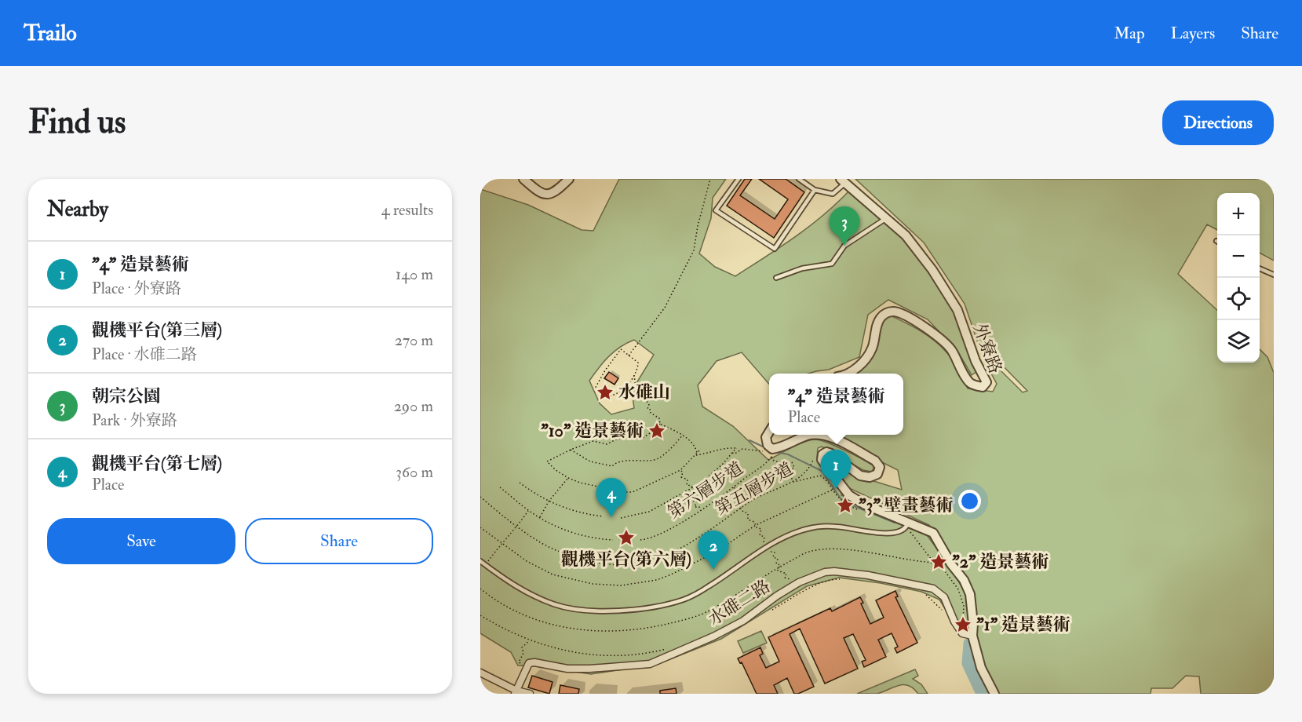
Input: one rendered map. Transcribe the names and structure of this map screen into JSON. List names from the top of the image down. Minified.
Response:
{"streets":{"street":["外寮路","水碓二路"],"path":["第五層步道","第六層步道"]},"places":{"place":["水碓山","\"10\" 造景藝術","\"3\" 壁畫藝術","觀機平台(第六層)","\"2\" 造景藝術","\"1\" 造景藝術"]},"page":{"header":"Trailo","nav":["Map","Layers","Share"],"buttons":["Directions",["Save","Share"]],"title":"Find us","heading":["Nearby","4 results"],"map_buttons":["+","−"],"pins":["3","1","4","2"],"list":[{"mark":"1","name":"\"4\" 造景藝術","note":"Place · 外寮路","value":"140 m"},{"mark":"2","name":"觀機平台(第三層)","note":"Place · 水碓二路","value":"270 m"},{"mark":"3","name":"朝宗公園","note":"Park · 外寮路","value":"290 m"},{"mark":"4","name":"觀機平台(第七層)","note":"Place","value":"360 m"}],"popup":["\"4\" 造景藝術","Place"]}}
